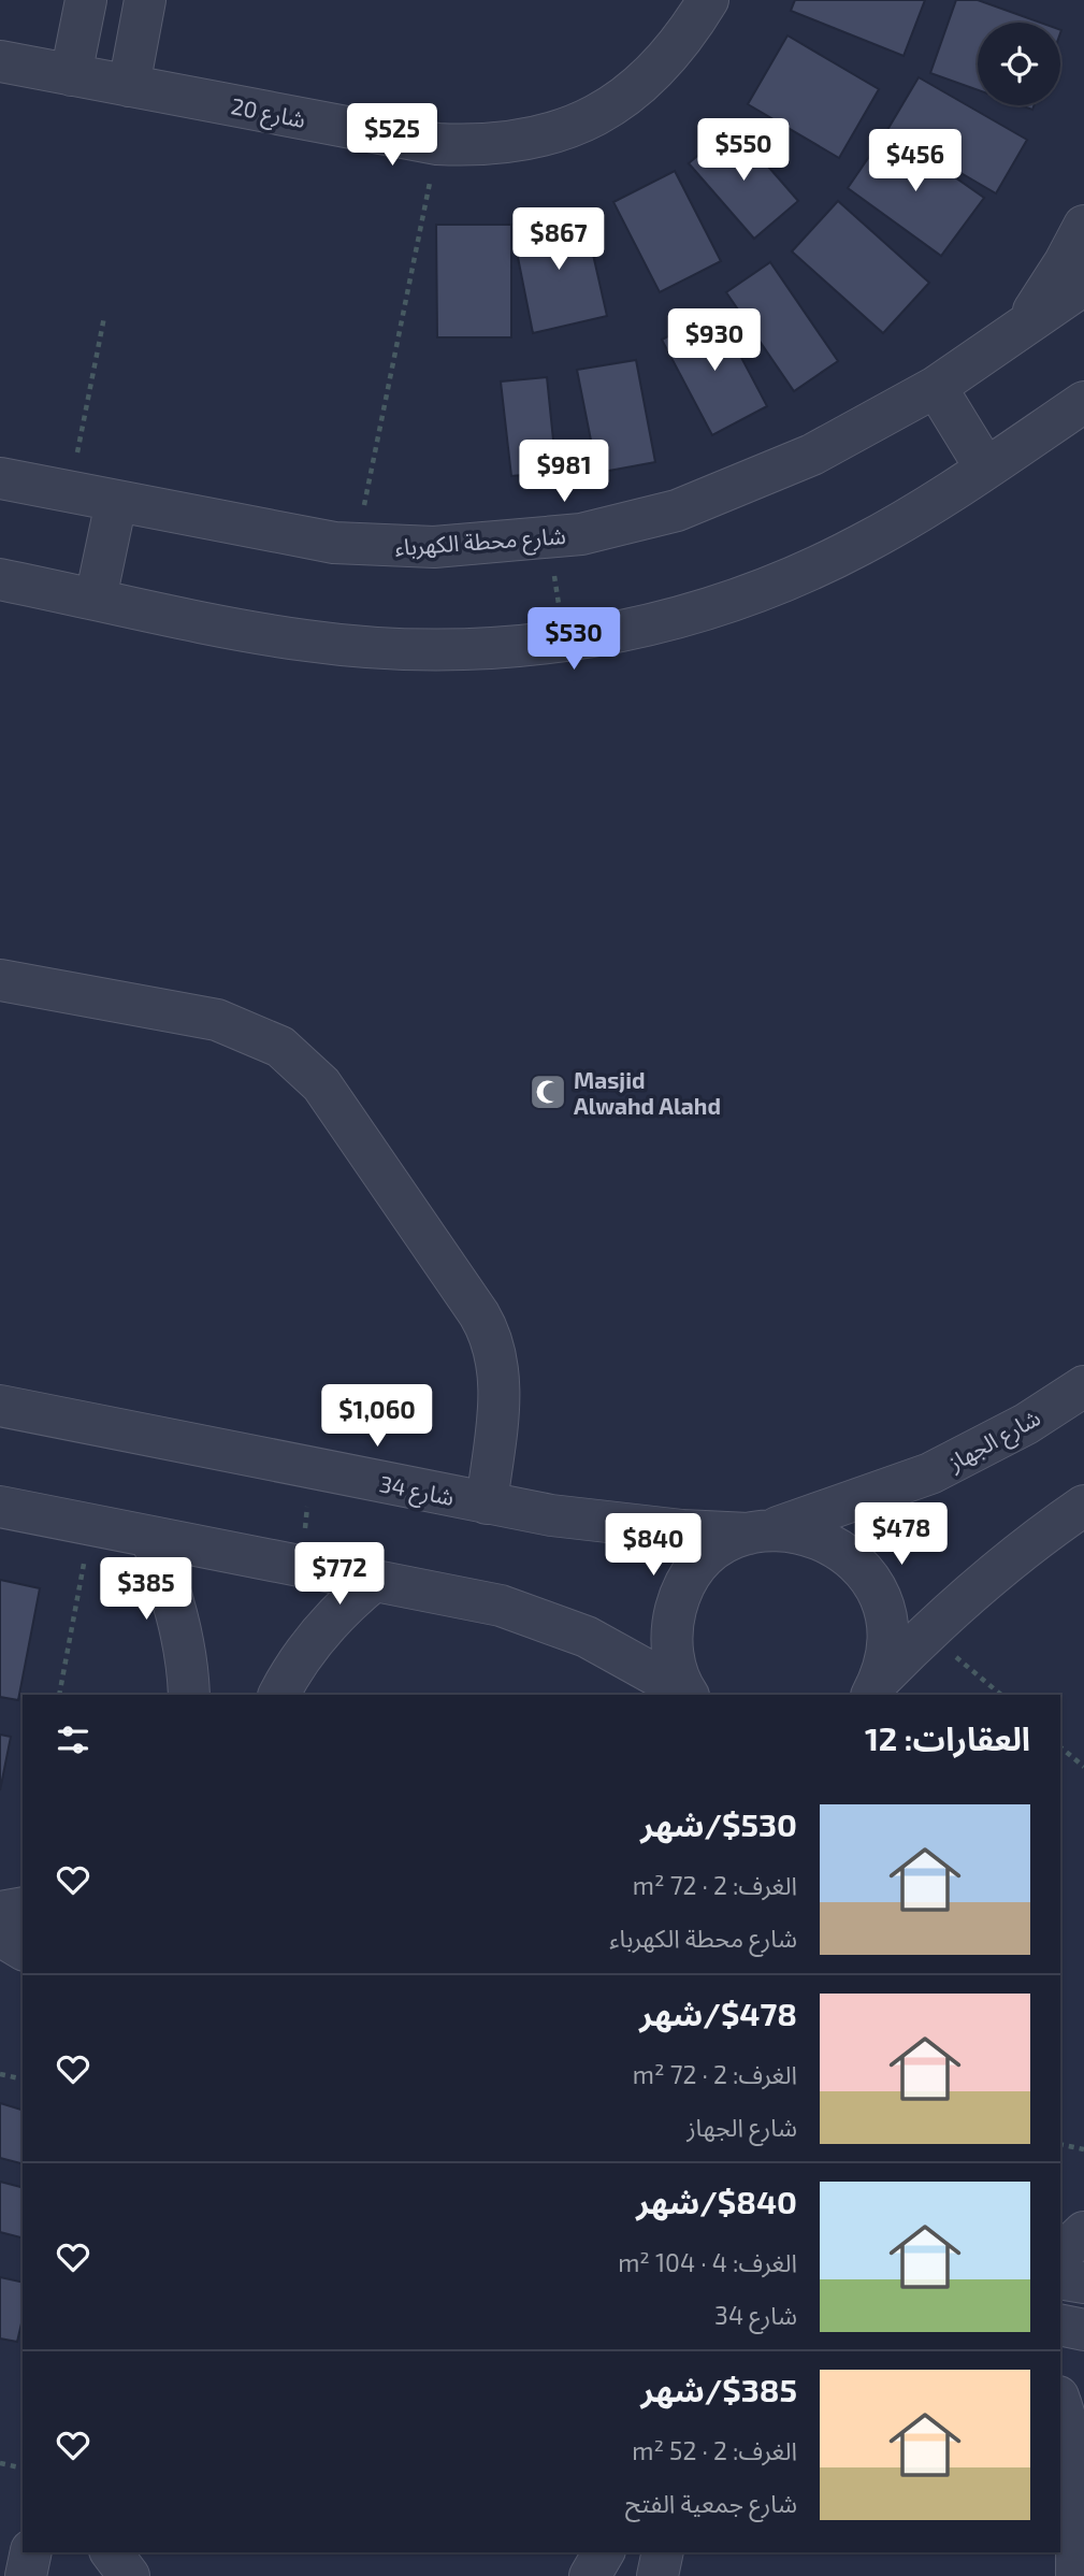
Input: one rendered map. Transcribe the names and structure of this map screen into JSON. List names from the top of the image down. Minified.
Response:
{"streets":{"street":["شارع 20","شارع محطة الكهرباء","شارع الجهاز","شارع 34"]},"crossings":[["شارع الجهاز","شارع 34"]],"places":{"mosque":["Masjid Alwahd Alahd"]},"page":{"price":["$525","$550","$456","$867","$930","$981","$530","$1,060","$478","$840","$772","$385"],"heading":"العقارات: 12","list":[{"name":"$530/شهر","note":"الغرف: 2 · 72 m² · شارع محطة الكهرباء"},{"name":"$478/شهر","note":"الغرف: 2 · 72 m² · شارع الجهاز"},{"name":"$840/شهر","note":"الغرف: 4 · 104 m² · شارع 34"},{"name":"$385/شهر","note":"الغرف: 2 · 52 m² · شارع جمعية الفتح"}]}}
